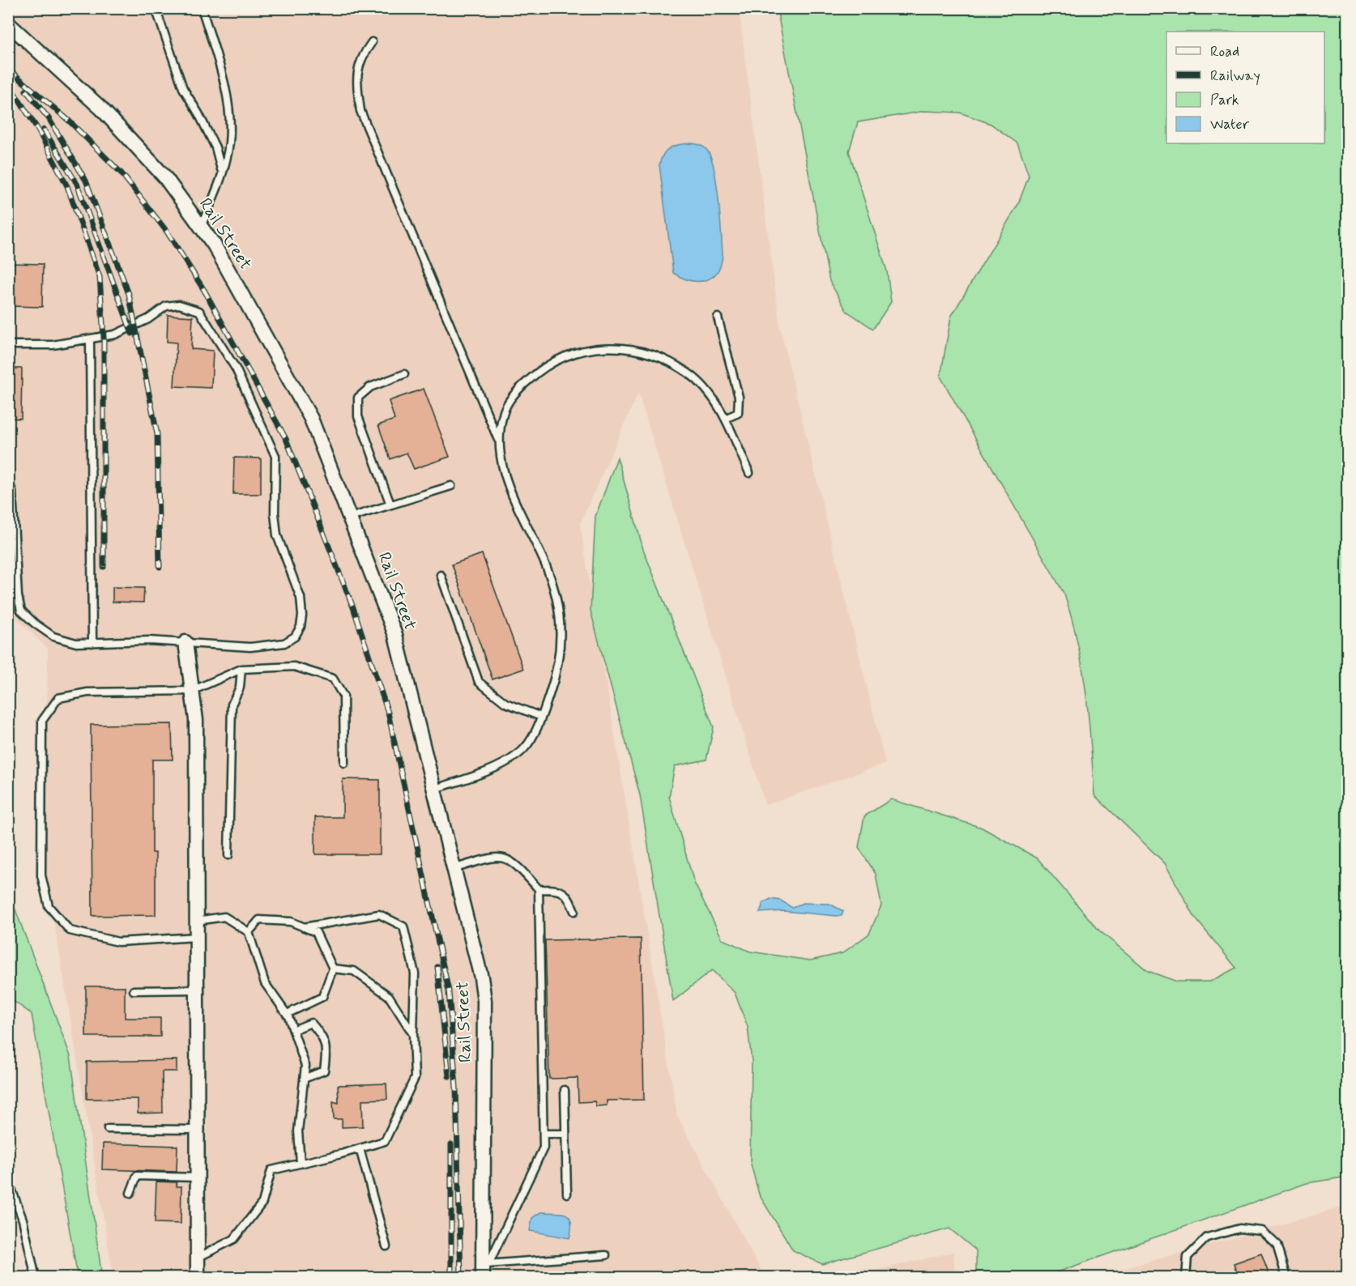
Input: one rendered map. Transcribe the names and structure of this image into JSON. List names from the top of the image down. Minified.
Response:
{"streets":{"street":["Rail Street"]},"legend":["Road","Railway","Park","Water"]}
